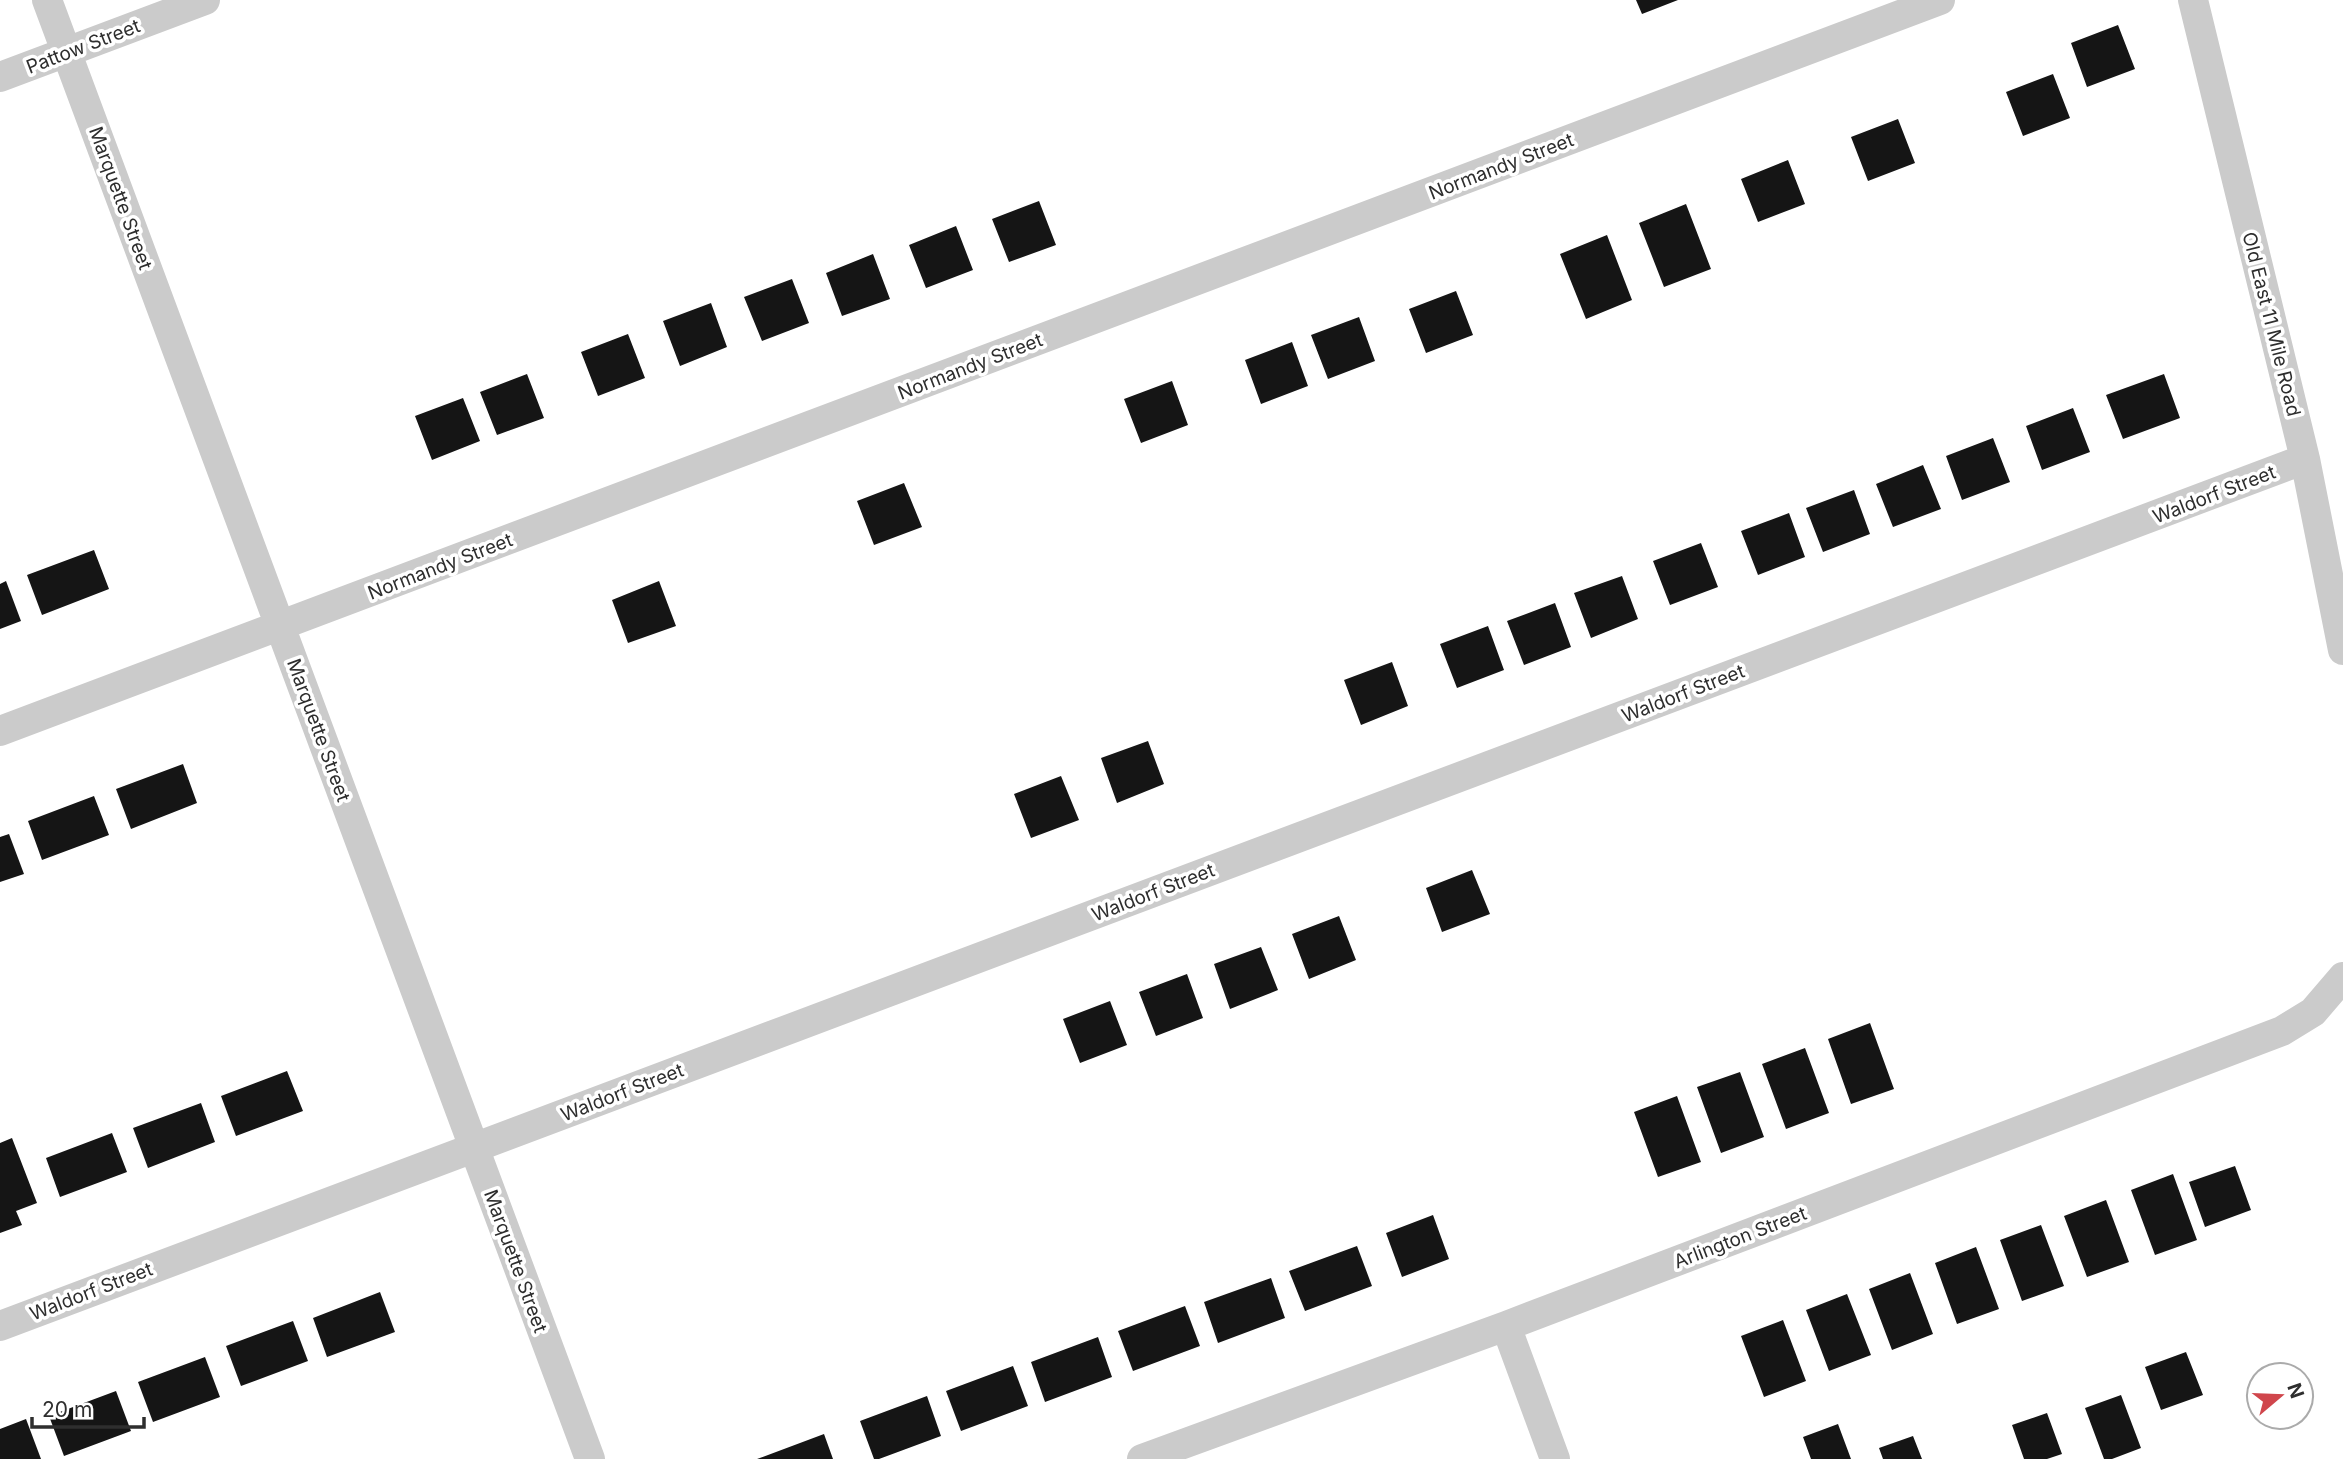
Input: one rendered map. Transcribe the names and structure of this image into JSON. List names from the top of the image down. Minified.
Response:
{"streets":{"street":["Pattow Street","Normandy Street","Marquette Street","Old East 11 Mile Road","Waldorf Street","Arlington Street"]},"crossings":[["Pattow Street","Marquette Street"],["Normandy Street","Marquette Street"],["Marquette Street","Waldorf Street"],["Old East 11 Mile Road","Waldorf Street"]],"scale_bar":"20 m","north":"right"}
